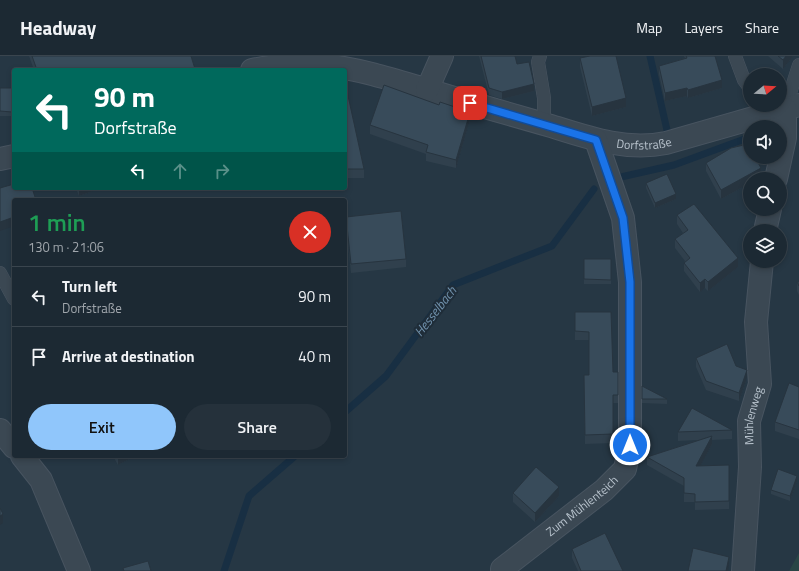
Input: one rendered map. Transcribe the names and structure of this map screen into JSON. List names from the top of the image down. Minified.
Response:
{"streets":{"street":["Dorfstraße","Mühlenweg","Zum Mühlenteich"]},"crossings":[["Dorfstraße","Zum Mühlenteich"]],"water":["Hesselbach"],"north":"right","page":{"header":"Headway","nav":["Map","Layers","Share"],"turn":["90 m","Dorfstraße"],"heading":["1 min","130 m · 21:06"],"list":[{"name":"Turn left","note":"Dorfstraße","value":"90 m"},{"name":"Arrive at destination","value":"40 m"}],"buttons":["Exit","Share"]}}
